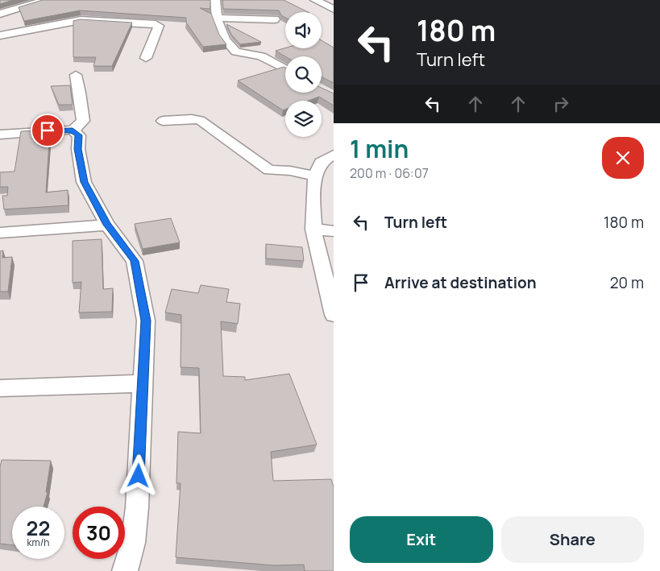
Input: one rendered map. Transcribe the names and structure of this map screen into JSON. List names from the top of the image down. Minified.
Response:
{"page":{"turn":["180 m","Turn left"],"heading":["1 min","200 m · 06:07"],"list":[{"name":"Turn left","value":"180 m"},{"name":"Arrive at destination","value":"20 m"}],"speed":"22 km/h","limit":"30","buttons":["Exit","Share"]}}
